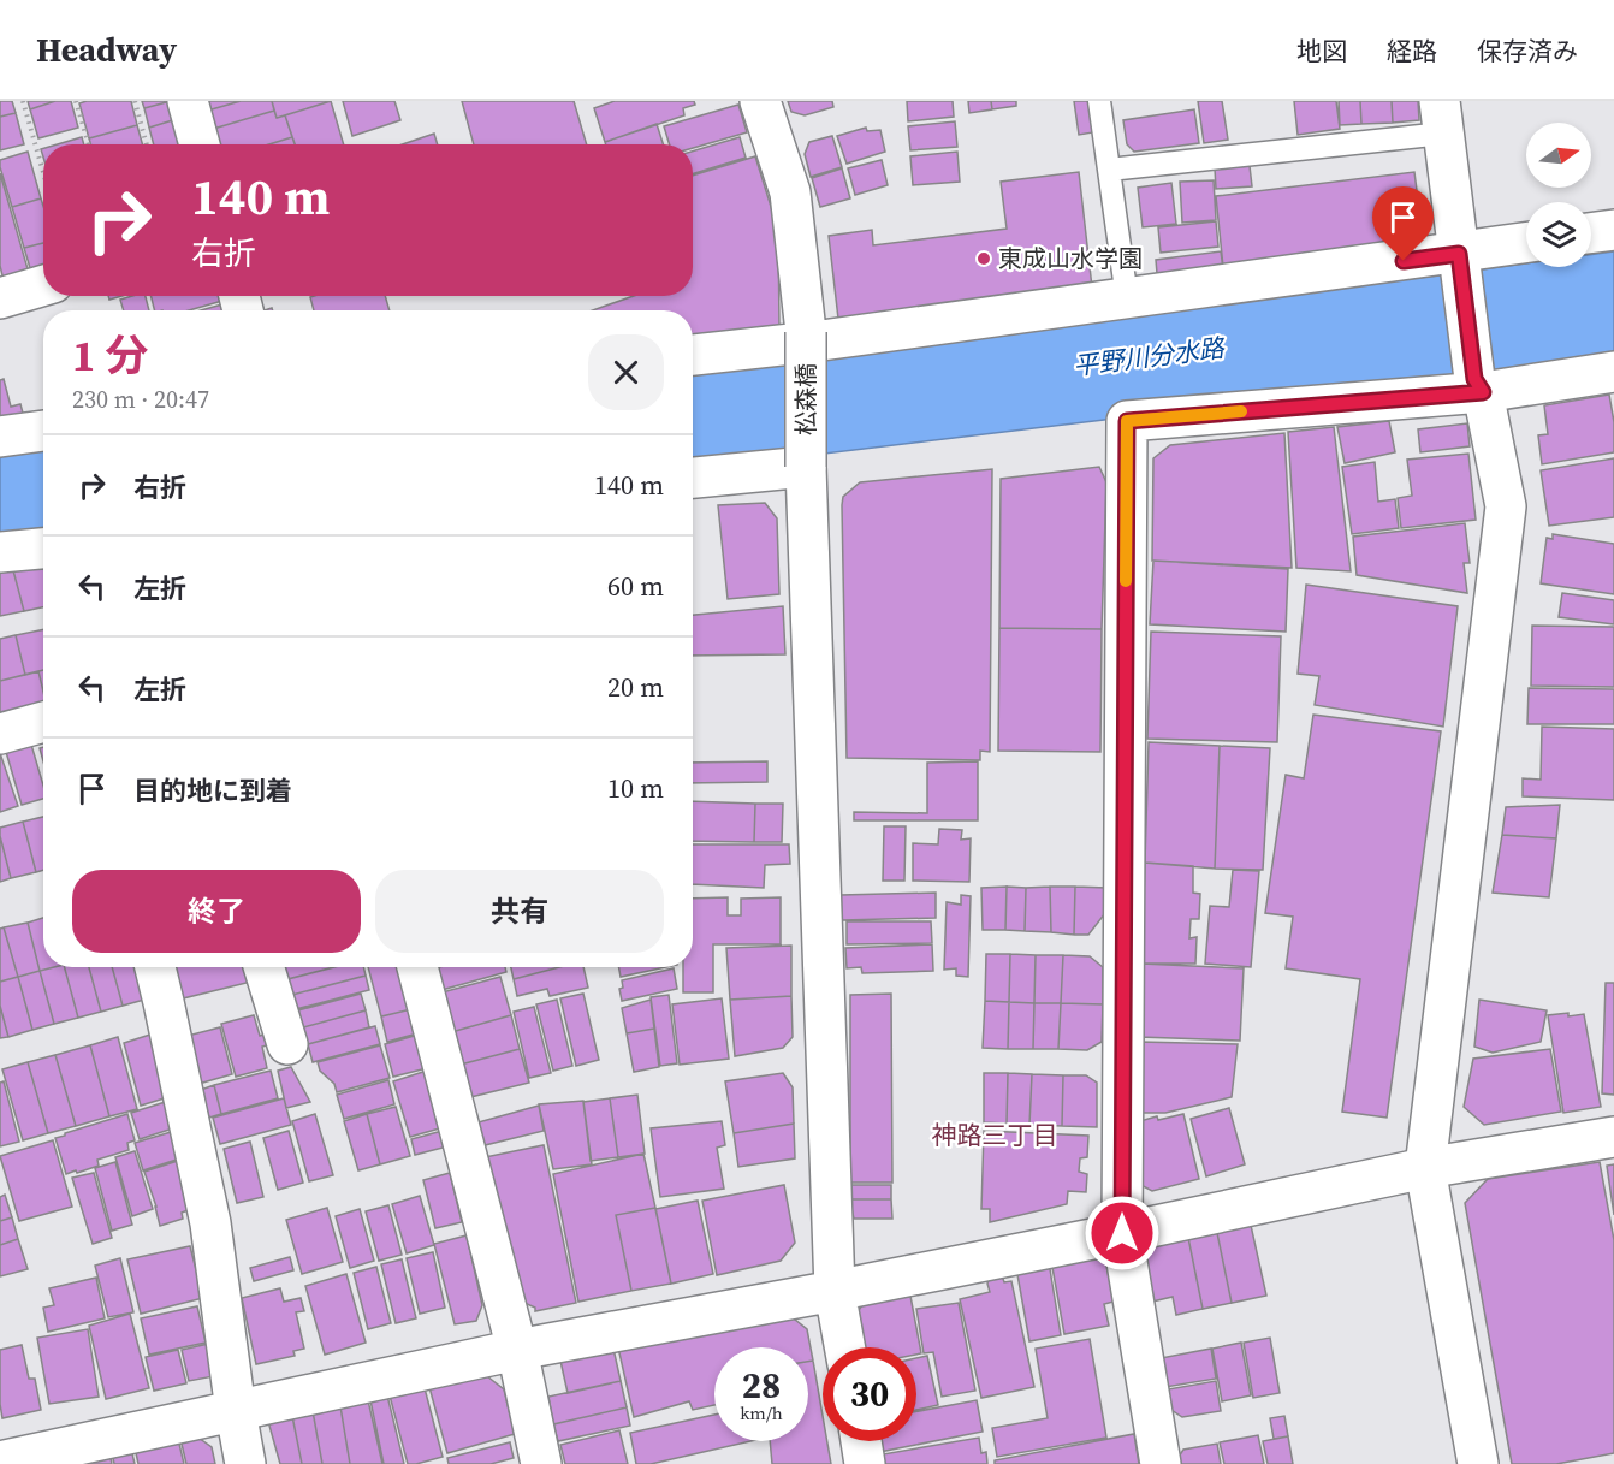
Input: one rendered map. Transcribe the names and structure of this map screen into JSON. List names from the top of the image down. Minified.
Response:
{"streets":{"street":["松森橋"]},"districts":["神路三丁目"],"water":["平野川分水路"],"places":["東成山水学園"],"north":"right","page":{"header":"Headway","nav":["地図","経路","保存済み"],"turn":["140 m","右折"],"heading":["1 分","230 m · 20:47"],"list":[{"name":"右折","value":"140 m"},{"name":"左折","value":"60 m"},{"name":"左折","value":"20 m"},{"name":"目的地に到着","value":"10 m"}],"buttons":["終了","共有"],"speed":"28 km/h","limit":"30"}}
